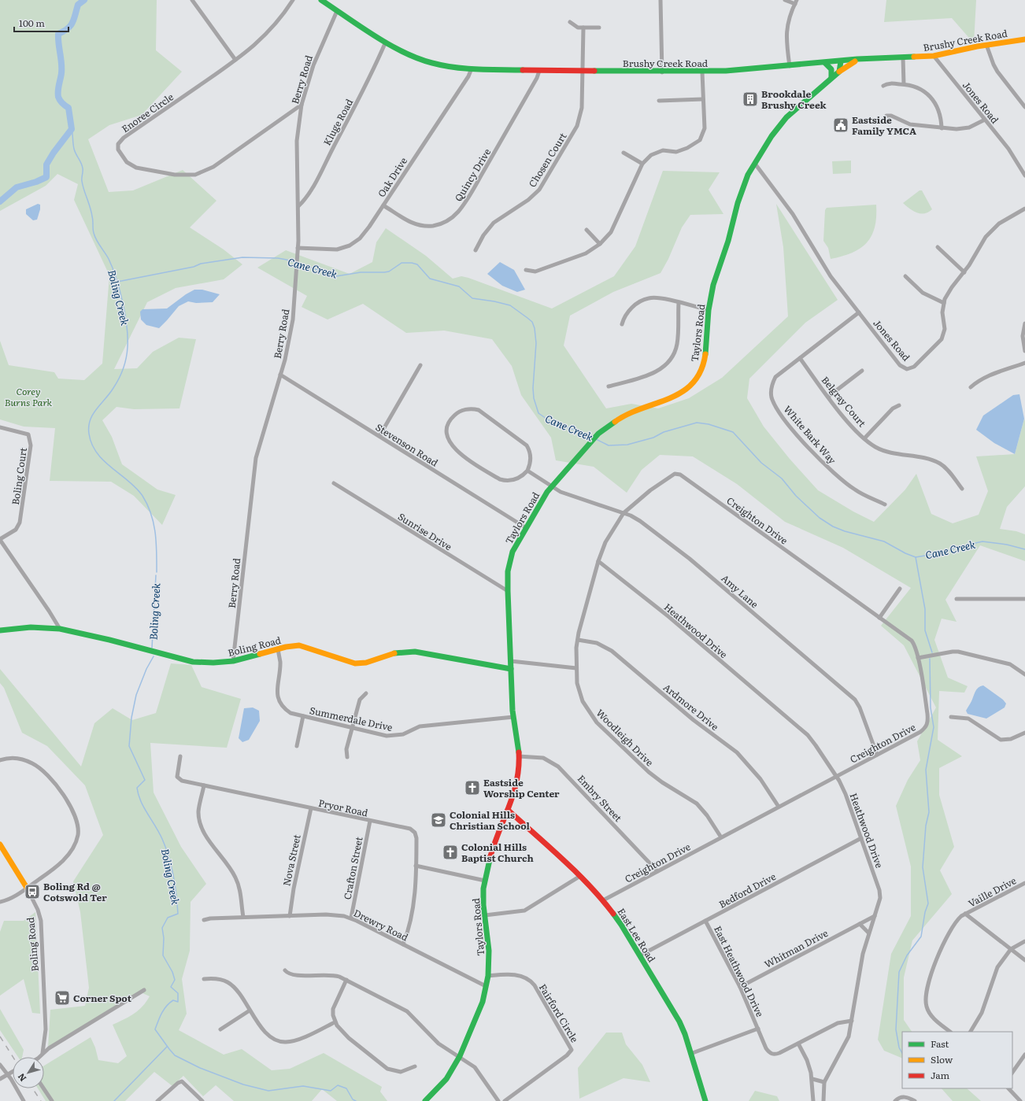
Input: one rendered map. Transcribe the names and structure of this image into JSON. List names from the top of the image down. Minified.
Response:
{"streets":{"street":["Brushy Creek Road","Berry Road","Jones Road","Enoree Circle","Kluge Road","Chosen Court","Quincy Drive","Oak Drive","Taylors Road","Belgray Court","White Bark Way","Stevenson Road","Boling Court","Creighton Drive","Sunrise Drive","Amy Lane","Heathwood Drive","Boling Road","Ardmore Drive","Summerdale Drive","Woodleigh Drive","Embry Street","Pryor Road","Nova Street","Crafton Street","Bedford Drive","Vaille Drive","Drewry Road","East Lee Road","Whitman Drive","East Heathwood Drive","Fairford Circle"]},"crossings":[["Brushy Creek Road","Berry Road"],["Brushy Creek Road","Jones Road"],["Brushy Creek Road","Kluge Road"],["Brushy Creek Road","Chosen Court"],["Brushy Creek Road","Quincy Drive"],["Brushy Creek Road","Oak Drive"],["Brushy Creek Road","Taylors Road"],["Berry Road","Enoree Circle"],["Berry Road","Kluge Road"],["Berry Road","Oak Drive"],["Berry Road","Stevenson Road"],["Berry Road","Boling Road"],["Jones Road","Taylors Road"],["Jones Road","White Bark Way"],["Quincy Drive","Oak Drive"],["Taylors Road","Stevenson Road"],["Taylors Road","Sunrise Drive"],["Taylors Road","Amy Lane"],["Taylors Road","Boling Road"],["Taylors Road","Summerdale Drive"],["Taylors Road","Embry Street"],["Taylors Road","Drewry Road"],["Taylors Road","East Lee Road"],["Taylors Road","Fairford Circle"],["Belgray Court","White Bark Way"],["Boling Court","Boling Road"],["Creighton Drive","Amy Lane"],["Creighton Drive","Heathwood Drive"],["Creighton Drive","Ardmore Drive"],["Creighton Drive","Woodleigh Drive"],["Creighton Drive","Embry Street"],["Creighton Drive","East Lee Road"],["Amy Lane","Woodleigh Drive"],["Heathwood Drive","Woodleigh Drive"],["Heathwood Drive","Bedford Drive"],["Heathwood Drive","Whitman Drive"],["Boling Road","Summerdale Drive"],["Ardmore Drive","Woodleigh Drive"],["Pryor Road","Nova Street"],["Pryor Road","Crafton Street"],["Pryor Road","Drewry Road"],["Nova Street","Drewry Road"],["Crafton Street","Drewry Road"],["Bedford Drive","East Lee Road"],["Bedford Drive","East Heathwood Drive"],["Whitman Drive","East Heathwood Drive"]],"water":["Cane Creek","Boling Creek"],"parks":["Corey Burns Park"],"places":{"building":["Brookdale Brushy Creek"],"public building":["Eastside Family YMCA"],"church":["Eastside Worship Center","Colonial Hills Baptist Church"],"school or university":["Colonial Hills Christian School"],"bus stop":["Boling Rd @ Cotswold Ter"],"supermarket":["Corner Spot"]},"legend":["Fast","Slow","Jam"],"scale_bar":"100 m","north":"bottom left"}
